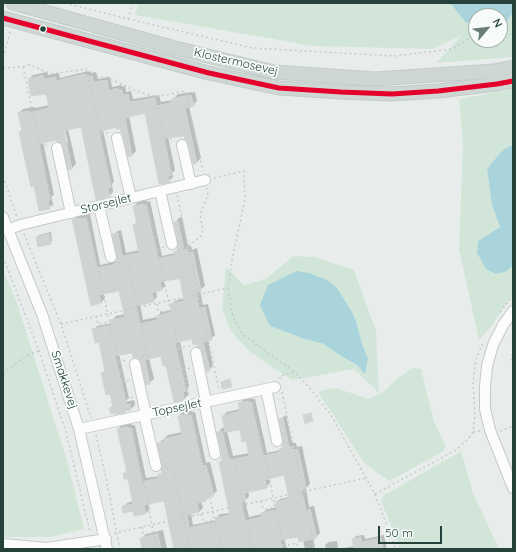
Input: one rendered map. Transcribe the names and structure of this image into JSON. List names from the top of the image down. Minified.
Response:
{"streets":{"main road":["Klostermosevej"],"street":["Storsejlet","Smakkevej","Topsejlet"]},"crossings":[["Storsejlet","Smakkevej"],["Smakkevej","Topsejlet"]],"scale_bar":"50 m","north":"top right"}
